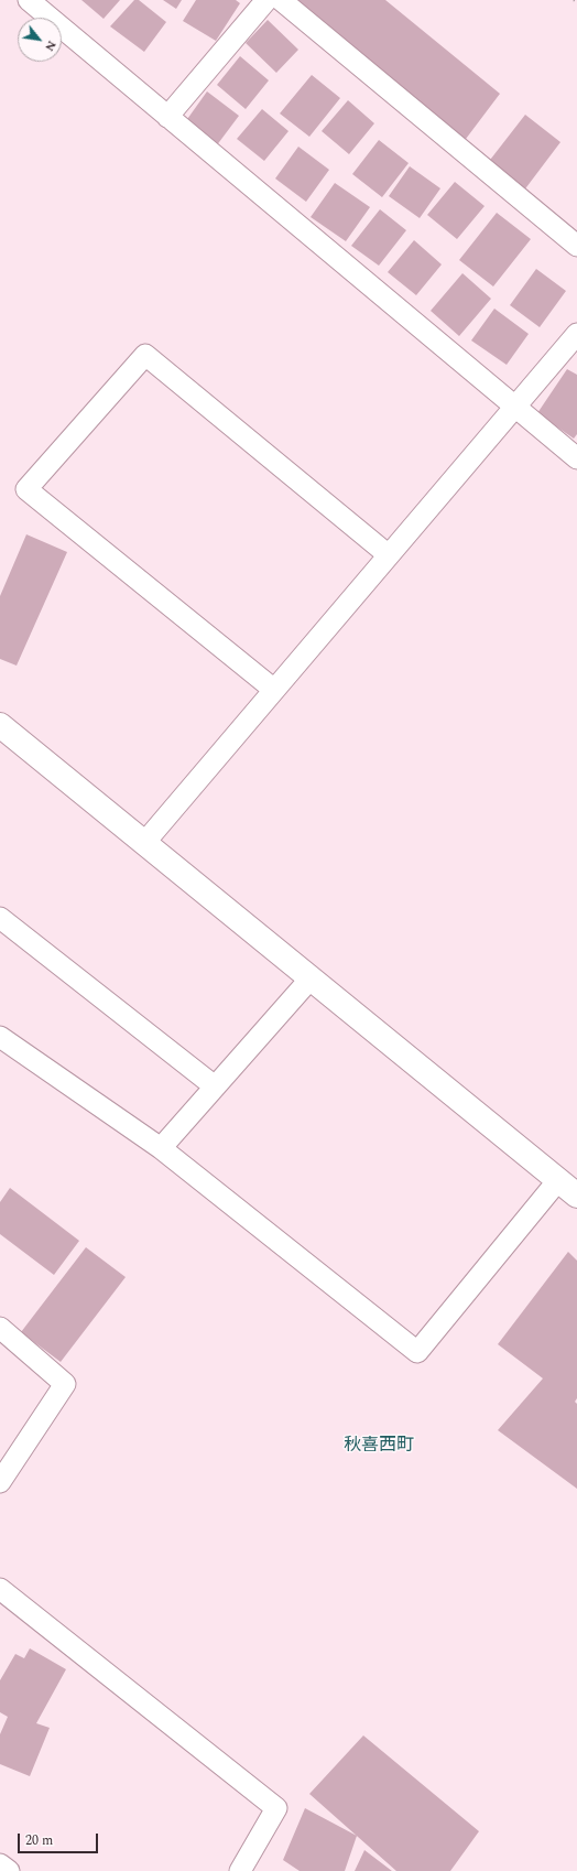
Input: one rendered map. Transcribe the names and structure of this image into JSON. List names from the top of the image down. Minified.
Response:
{"districts":["秋喜西町"],"scale_bar":"20 m","north":"bottom right"}
